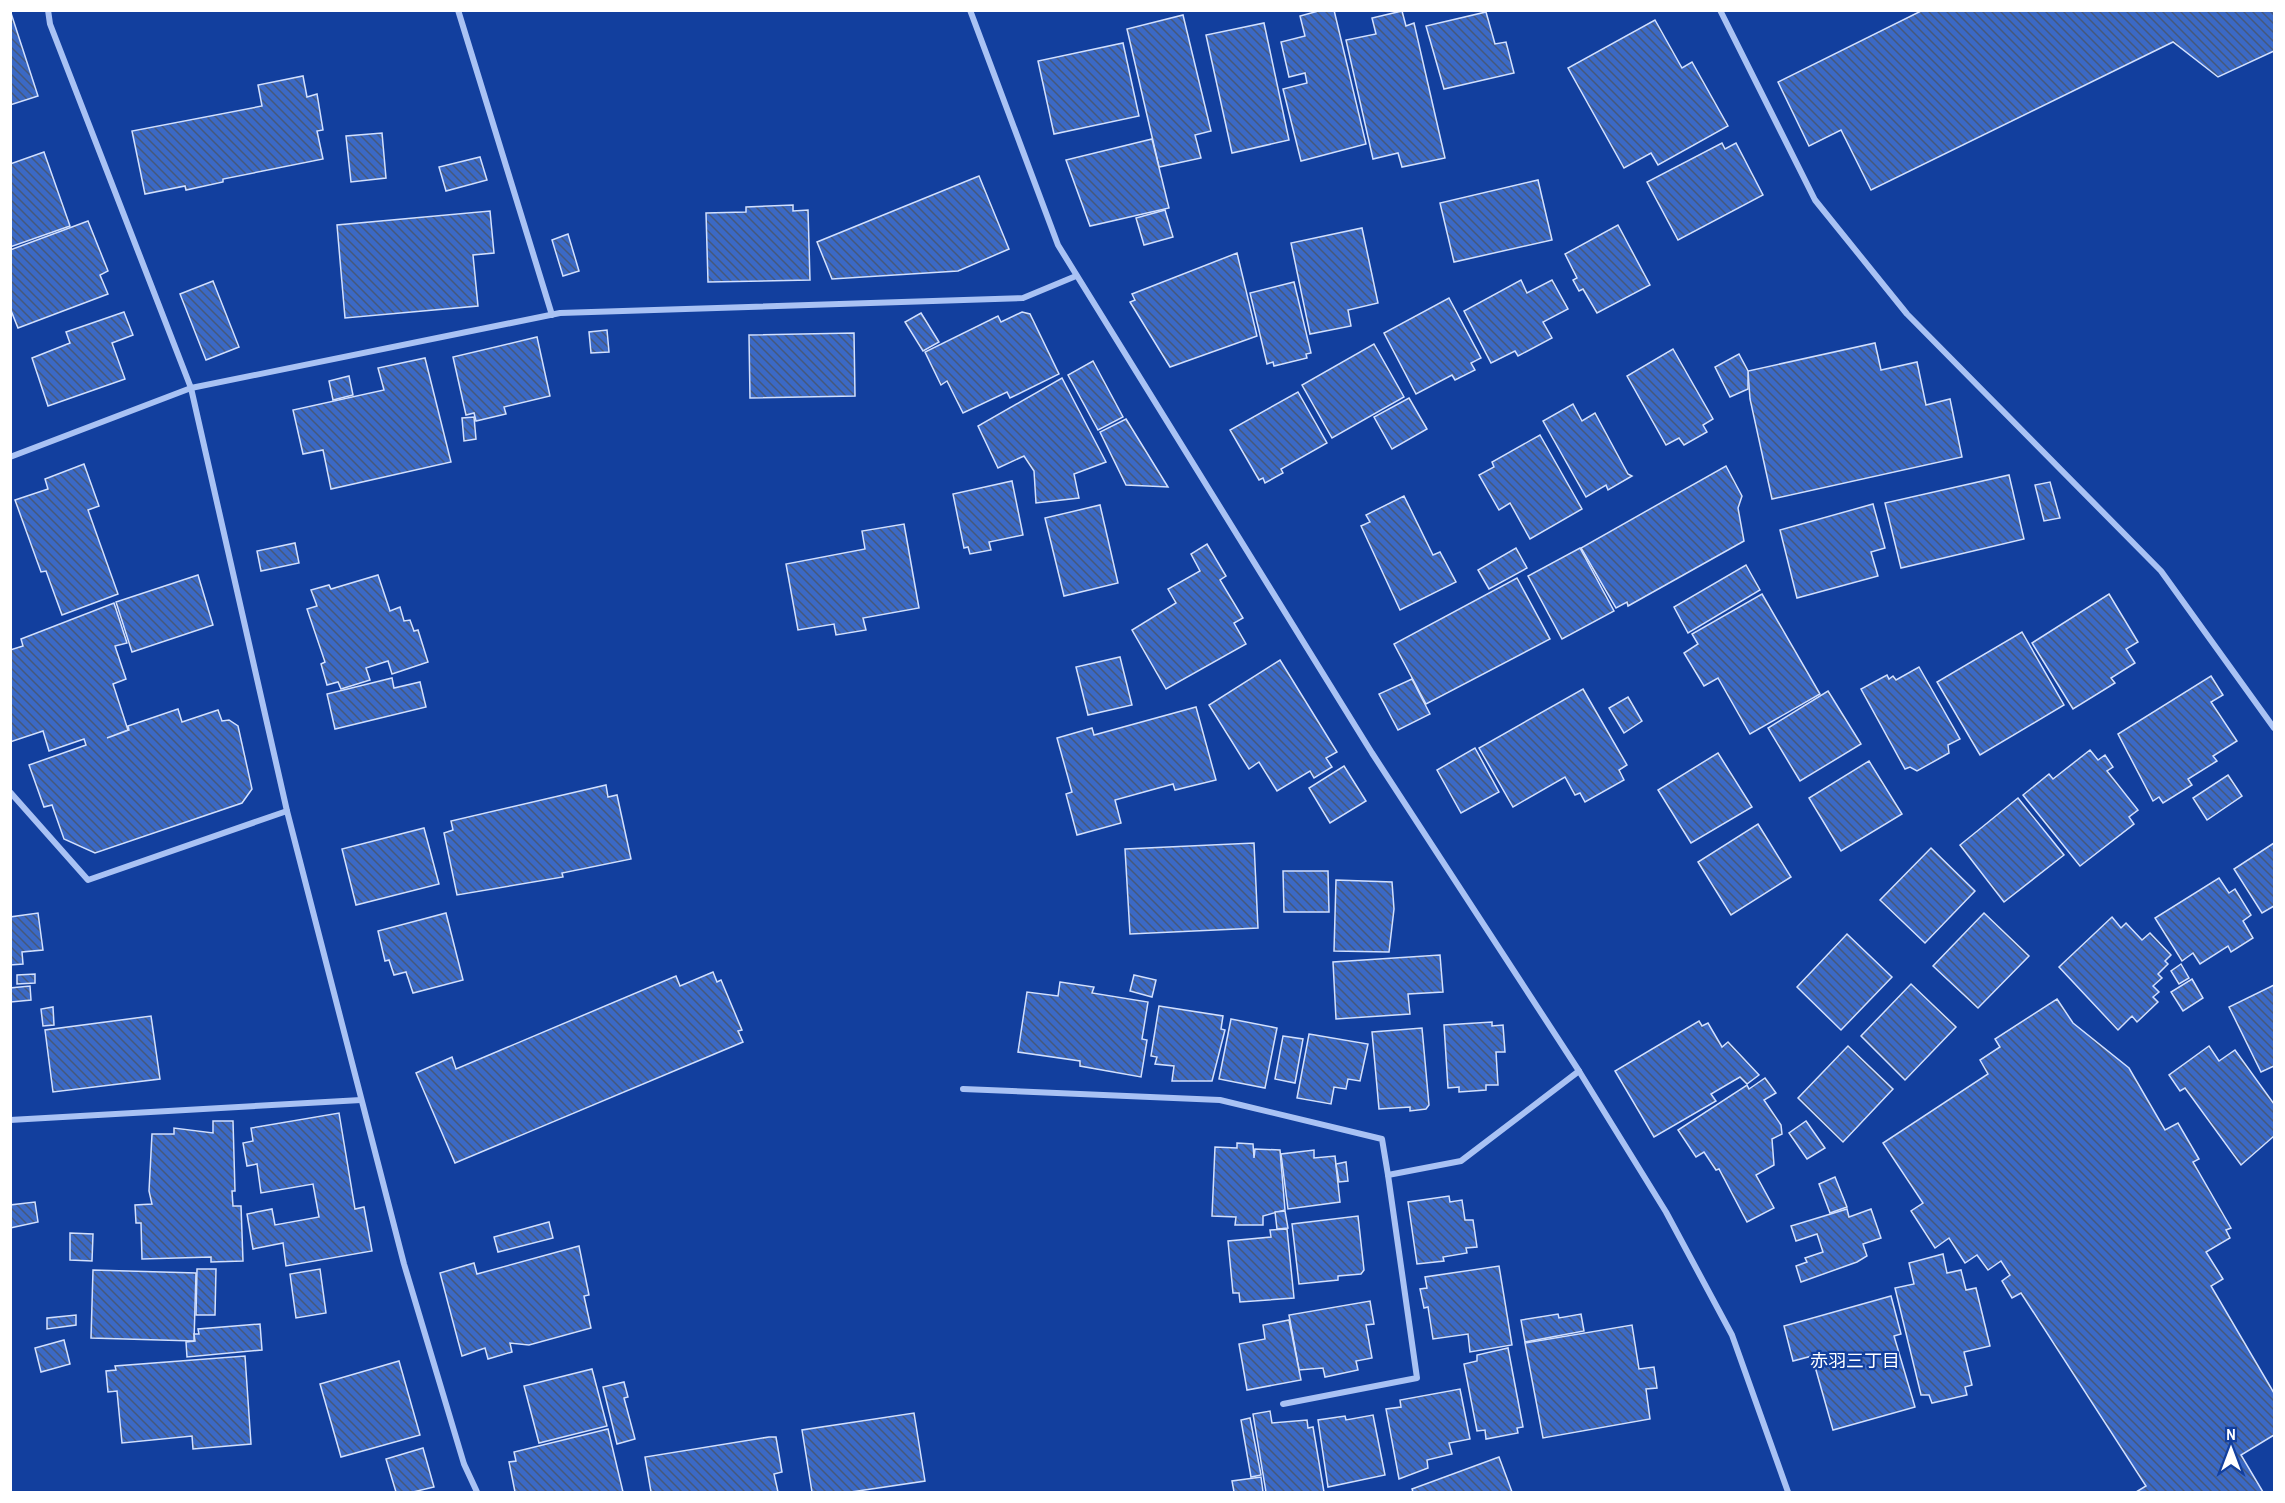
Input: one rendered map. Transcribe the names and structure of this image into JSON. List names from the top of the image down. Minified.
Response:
{"districts":["赤羽三丁目"],"north":"top"}
